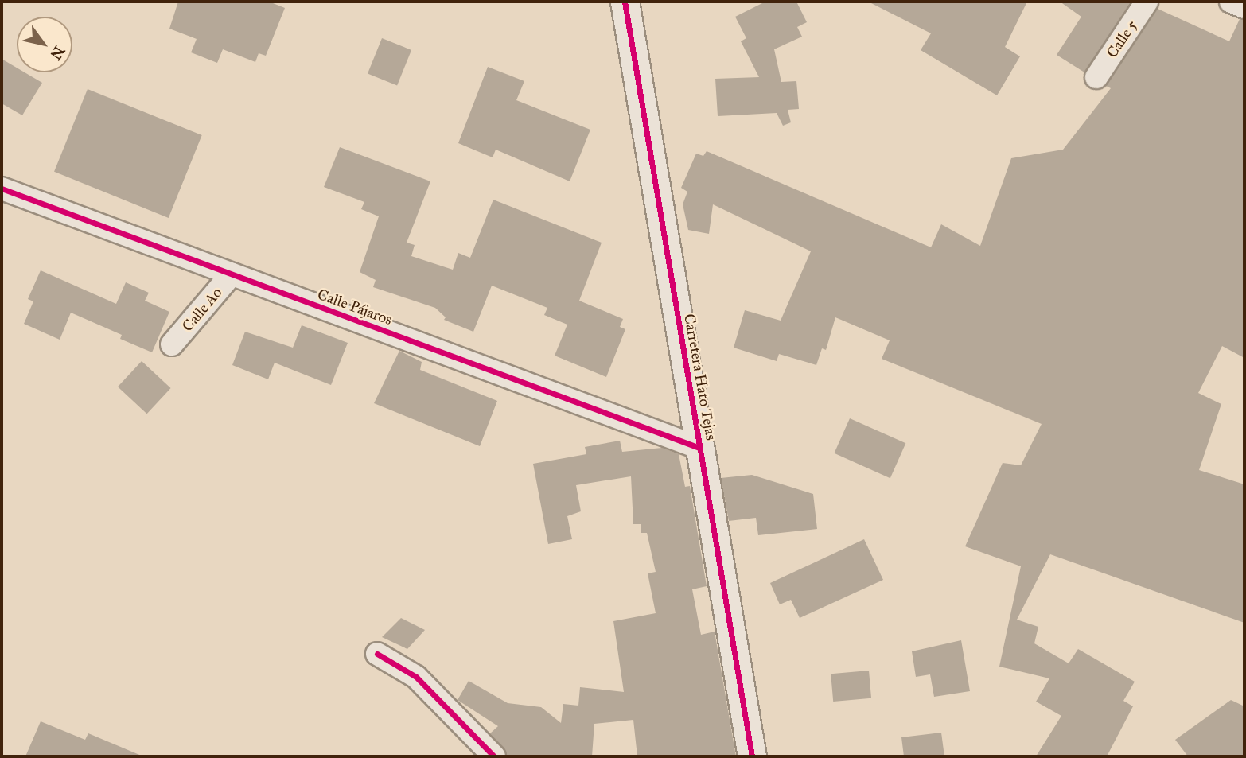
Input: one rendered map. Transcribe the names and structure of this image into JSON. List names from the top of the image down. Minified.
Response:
{"streets":{"street":["Calle 5","Calle Pájaros","Calle Ao","Carretera Hato Tejas"]},"crossings":[["Calle Pájaros","Calle Ao"],["Calle Pájaros","Carretera Hato Tejas"]],"north":"bottom right"}
